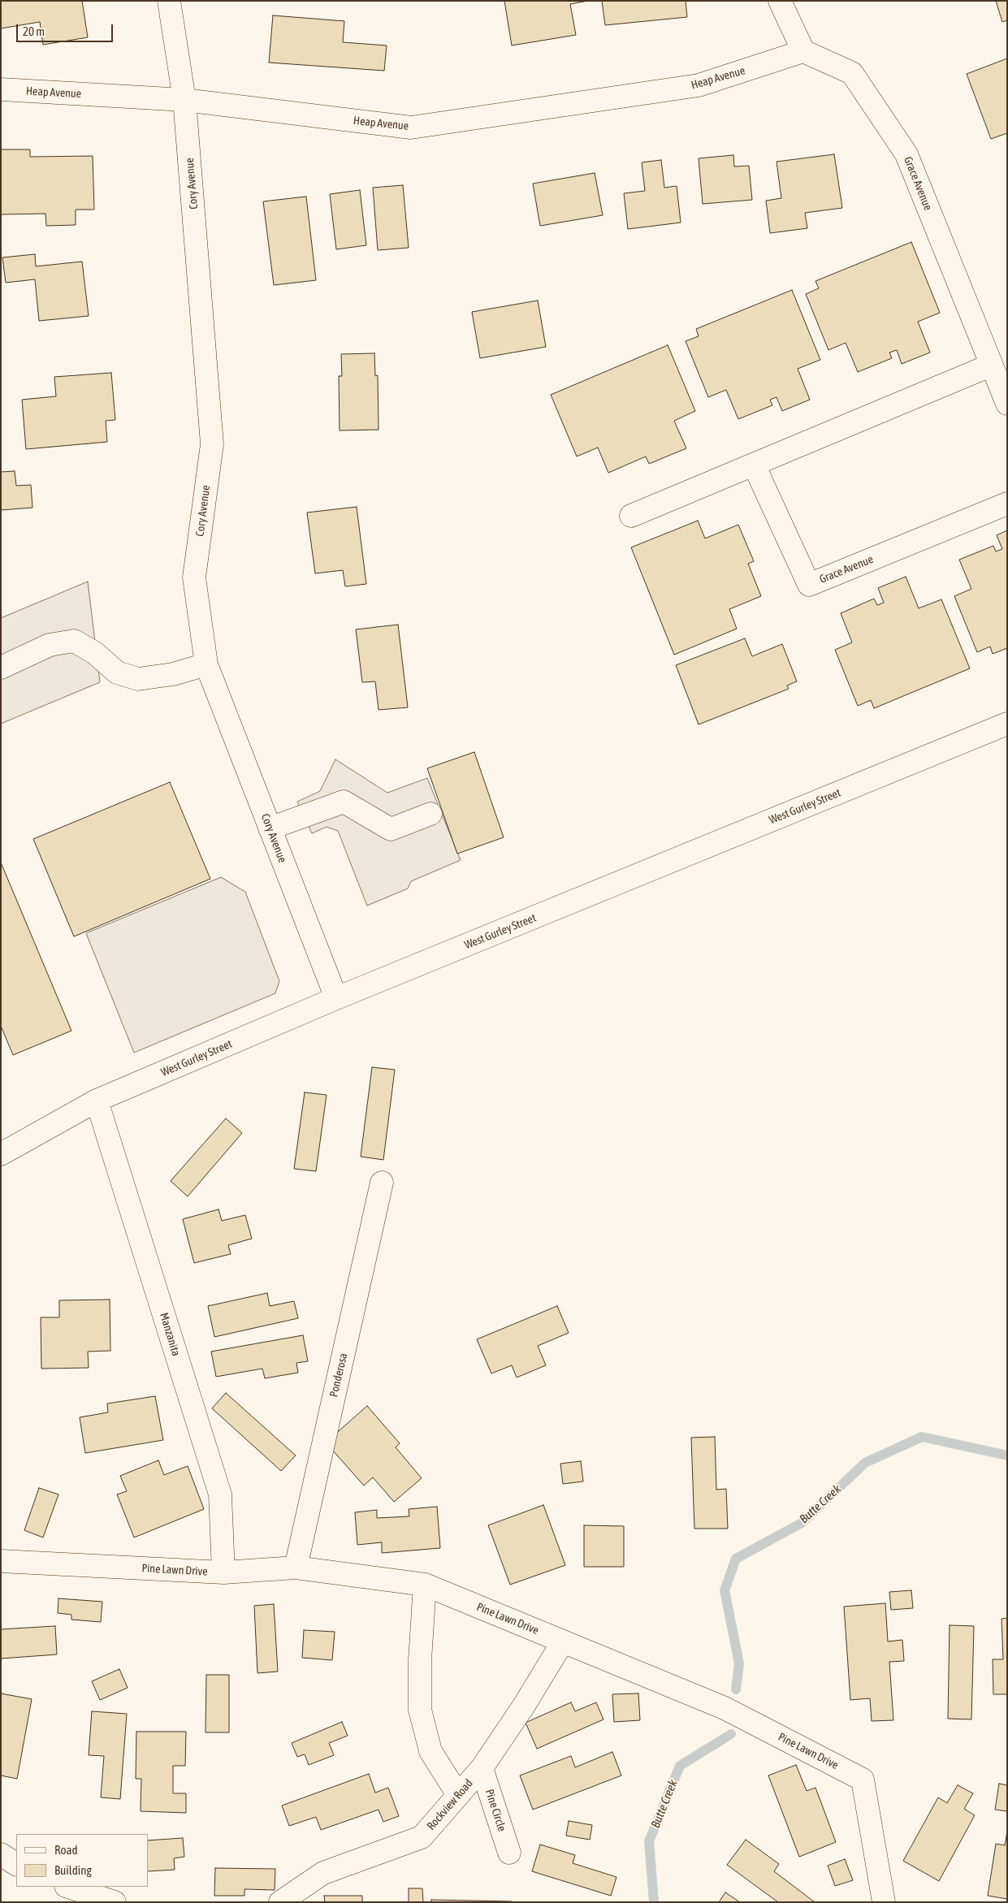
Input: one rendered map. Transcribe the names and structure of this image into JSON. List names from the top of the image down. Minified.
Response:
{"streets":{"street":["Heap Avenue","Cory Avenue","Grace Avenue","West Gurley Street","Manzanita","Ponderosa","Pine Lawn Drive","Rockview Road","Pine Circle"]},"crossings":[["Heap Avenue","Cory Avenue"],["Heap Avenue","Grace Avenue"],["Cory Avenue","West Gurley Street"],["West Gurley Street","Manzanita"],["Manzanita","Pine Lawn Drive"],["Ponderosa","Pine Lawn Drive"],["Pine Lawn Drive","Rockview Road"],["Rockview Road","Pine Circle"]],"water":["Butte Creek"],"legend":["Road","Building"],"scale_bar":"20 m"}
